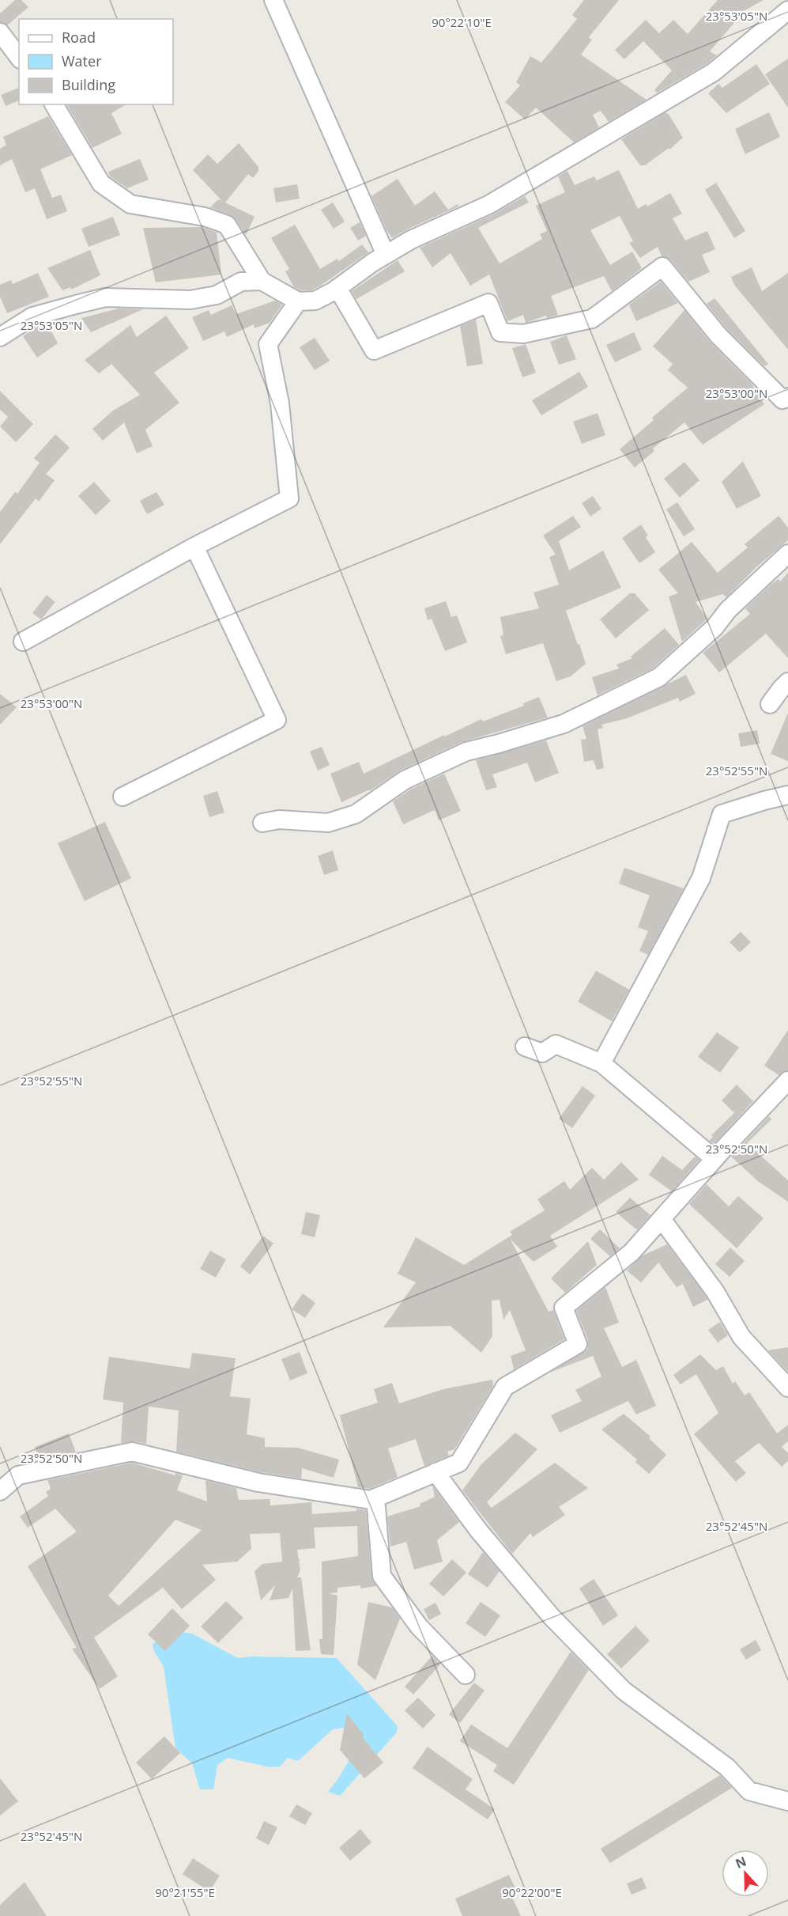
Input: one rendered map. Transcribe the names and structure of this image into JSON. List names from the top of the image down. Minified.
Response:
{"legend":["Road","Water","Building"],"north":"top","coordinates":["23°53'05\"N","90°22'10\"E","23°53'00\"N","23°52'55\"N","23°52'50\"N","23°52'45\"N","90°21'55\"E","90°22'00\"E"]}
